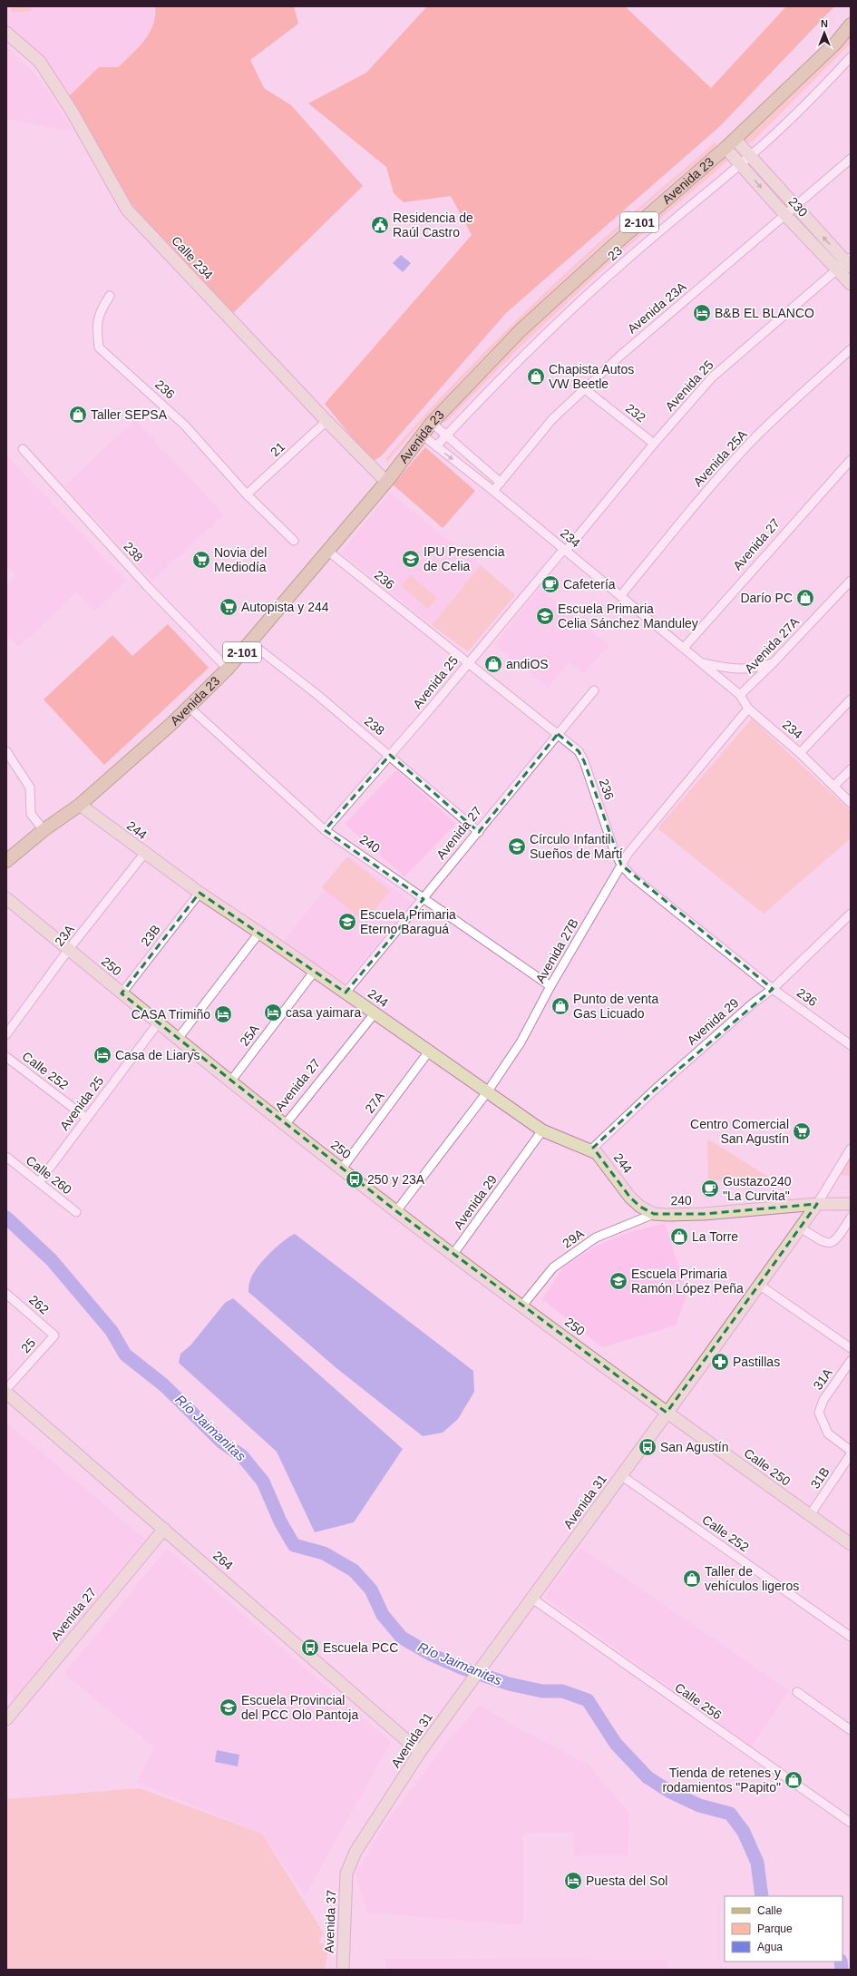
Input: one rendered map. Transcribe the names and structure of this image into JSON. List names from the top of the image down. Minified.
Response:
{"streets":{"main road":["Avenida 23","2-101"],"street":["230","23","Calle 234","Avenida 23A","Avenida 25","236","232","21","Avenida 25A","234","Avenida 27","238","Avenida 27A","244","240","23A","23B","Avenida 27B","250","Avenida 29","25A","Calle 252","27A","Calle 260","29A","262","25","31A","Calle 250","31B","Avenida 31","264","Calle 256","Avenida 37"]},"crossings":[["Avenida 23","230"],["Avenida 23","Calle 234"],["Avenida 23","236"],["Avenida 23","234"],["Avenida 23","238"],["Avenida 23","244"],["Avenida 23","240"],["230","23"],["230","Avenida 23A"],["230","Avenida 25"],["23","234"],["Calle 234","21"],["Avenida 23A","232"],["Avenida 23A","234"],["Avenida 25","236"],["Avenida 25","232"],["Avenida 25","234"],["Avenida 25","238"],["Avenida 25","240"],["Avenida 25","250"],["Avenida 25","Calle 252"],["Avenida 25","Calle 260"],["236","21"],["236","Avenida 27"],["236","Avenida 27B"],["236","Avenida 29"],["Avenida 25A","234"],["234","Avenida 27"],["234","Avenida 27A"],["234","Avenida 27B"],["Avenida 27","238"],["Avenida 27","244"],["Avenida 27","240"],["Avenida 27","250"],["Avenida 27","264"],["244","240"],["244","23A"],["244","23B"],["244","Avenida 27B"],["244","Avenida 29"],["244","25A"],["244","27A"],["244","29A"],["240","Avenida 27B"],["240","29A"],["240","Avenida 31"],["23A","250"],["23B","250"],["Avenida 27B","250"],["250","Avenida 29"],["250","25A"],["250","27A"],["250","29A"],["250","Calle 250"],["250","Avenida 31"],["Calle 252","Avenida 31"],["262","25"],["Calle 250","31B"],["Calle 250","Avenida 31"],["Avenida 31","264"],["Avenida 31","Calle 256"],["Avenida 31","Avenida 37"]],"water":["Río Jaimanitas"],"places":{"public building":["Residencia de Raúl Castro"],"hotel":["B&B EL BLANCO","casa yaimara","CASA Trimiño","Casa de Liarys","Puesta del Sol"],"shop":["Chapista Autos VW Beetle","Taller SEPSA","Darío PC","andiOS","Punto de venta Gas Licuado","La Torre","Taller de vehículos ligeros","Tienda de retenes y rodamientos \"Papito\""],"school or university":["IPU Presencia de Celia","Escuela Primaria Celia Sánchez Manduley","Círculo Infantil Sueños de Martí","Escuela Primaria Eterno Baraguá","Escuela Primaria Ramón López Peña","Escuela Provincial del PCC Olo Pantoja"],"supermarket":["Novia del Mediodía","Autopista y 244","Centro Comercial San Agustín"],"cafe":["Cafetería","Gustazo240 \"La Curvita\""],"bus stop":["250 y 23A","San Agustín","Escuela PCC"],"pharmacy":["Pastillas"]},"legend":["Calle","Parque","Agua"],"north":"top"}
